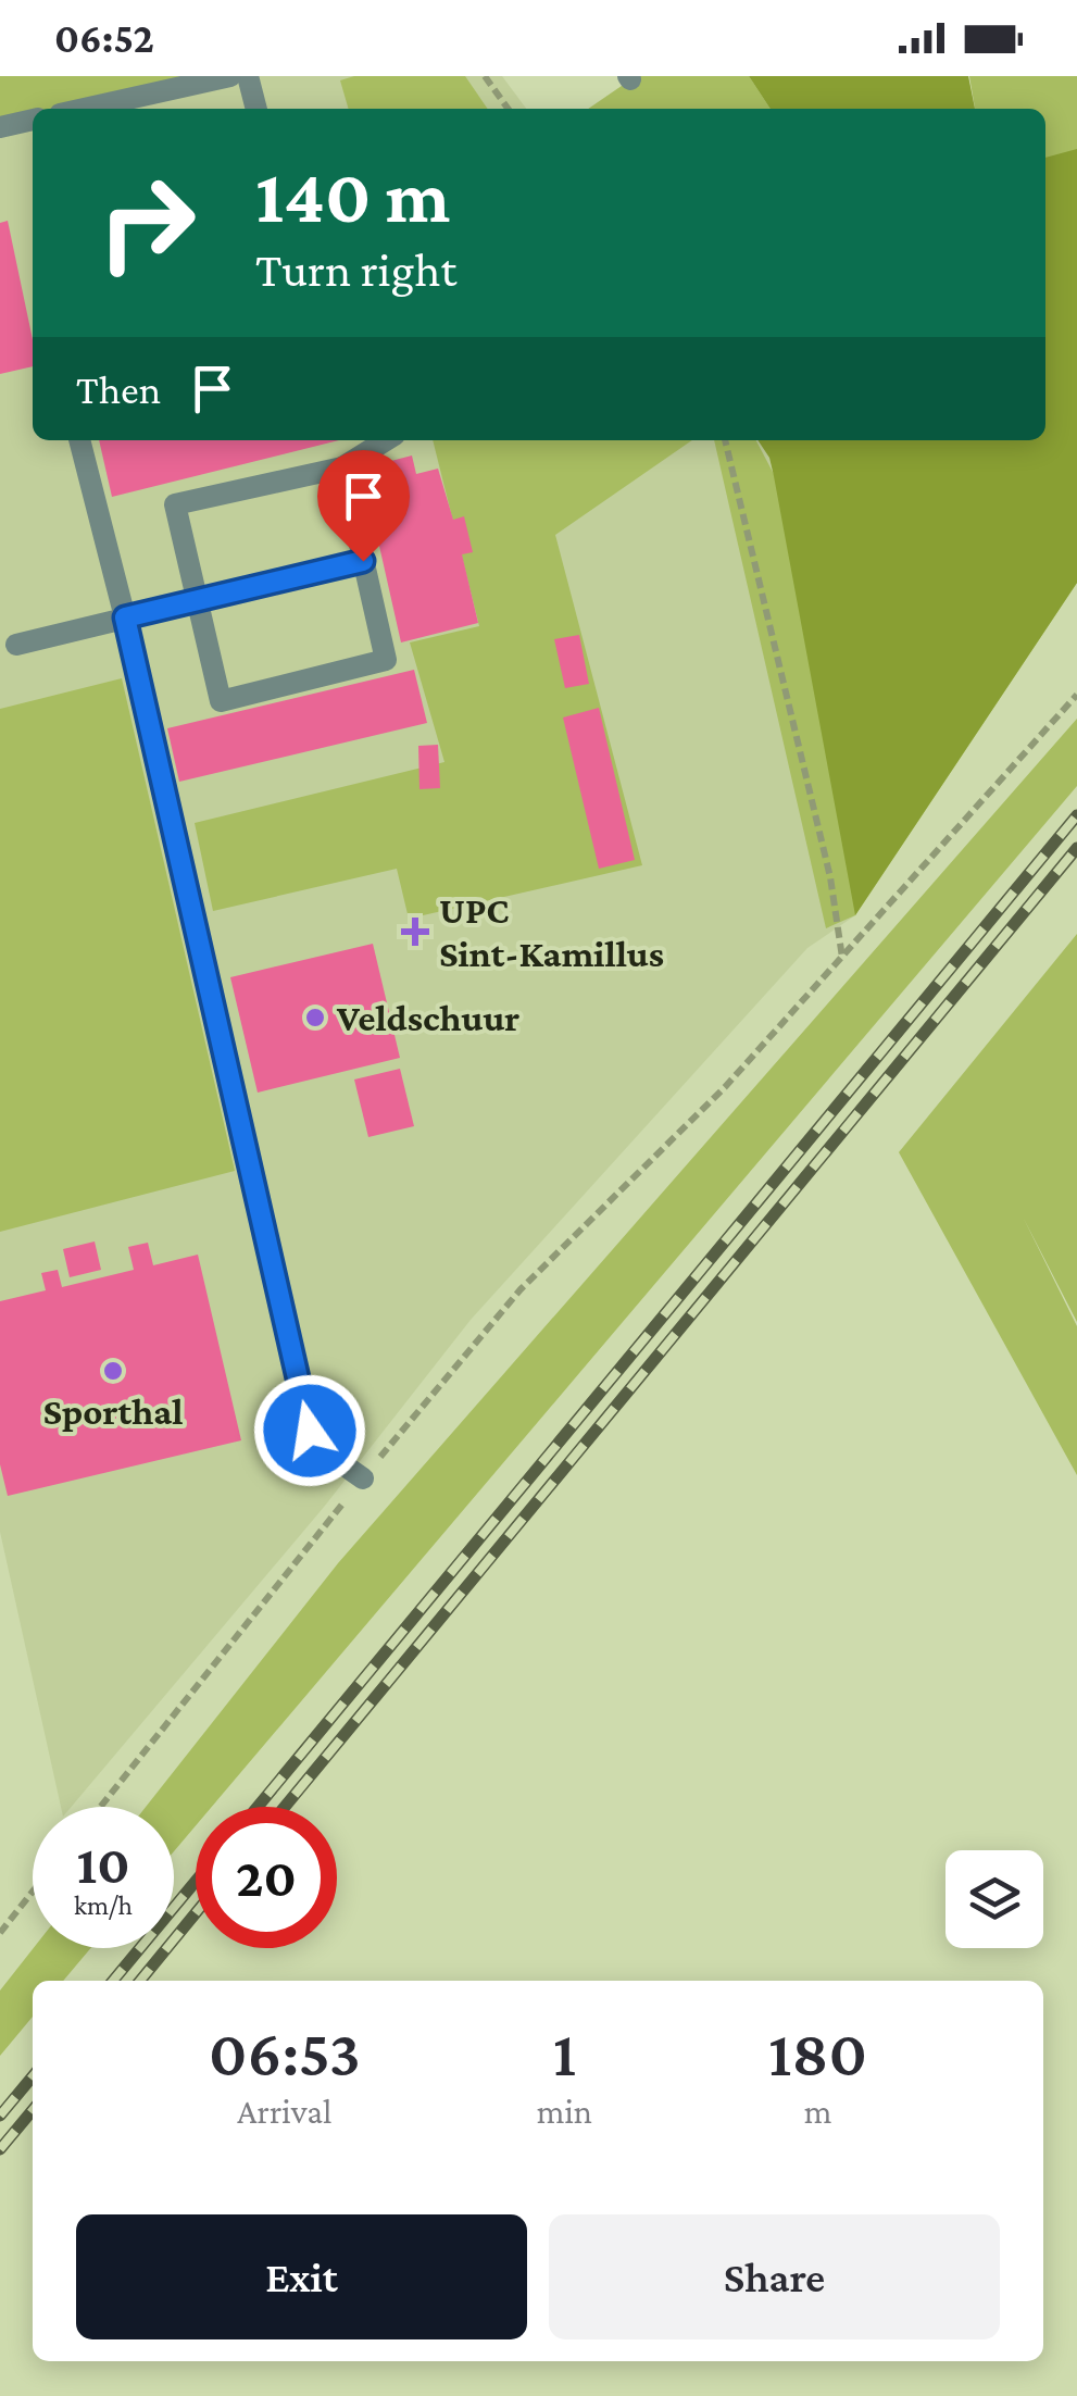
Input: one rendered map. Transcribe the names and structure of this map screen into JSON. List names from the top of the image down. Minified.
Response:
{"places":{"health":["UPC Sint-Kamillus"],"other":["Veldschuur","Sporthal"]},"page":{"status":"06:52","turn":["140 m","Turn right"],"then":"Then","speed":"10 km/h","limit":"20","eta":["06:53","Arrival","1","min","180","m"],"buttons":["Exit","Share"]}}
